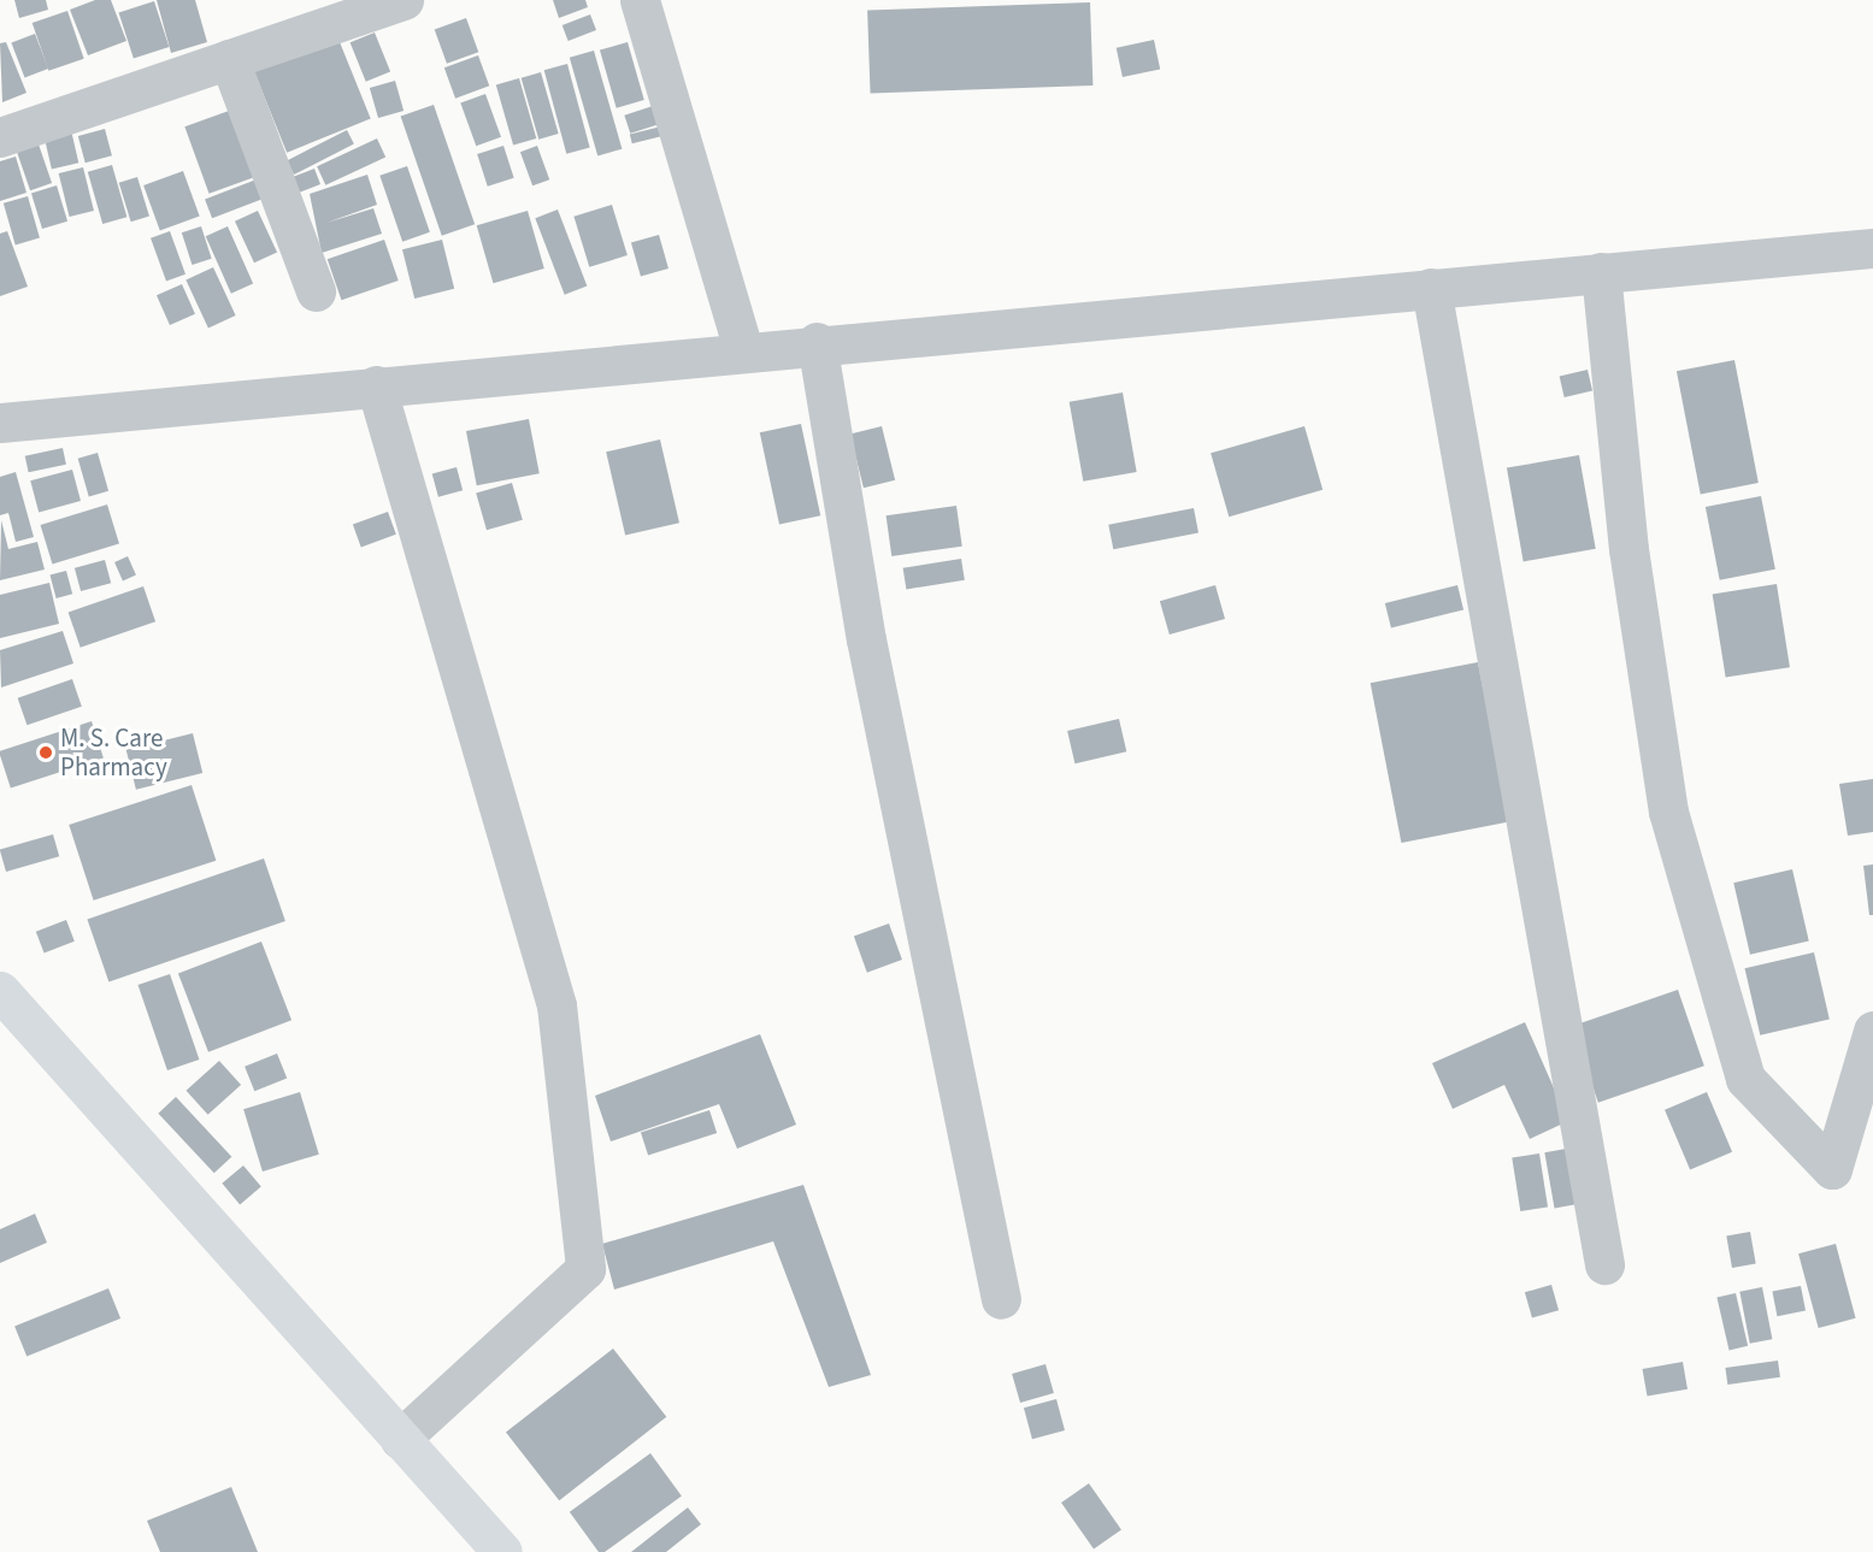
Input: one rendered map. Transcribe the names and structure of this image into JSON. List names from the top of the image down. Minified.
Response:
{"places":["M. S. Care Pharmacy"]}
